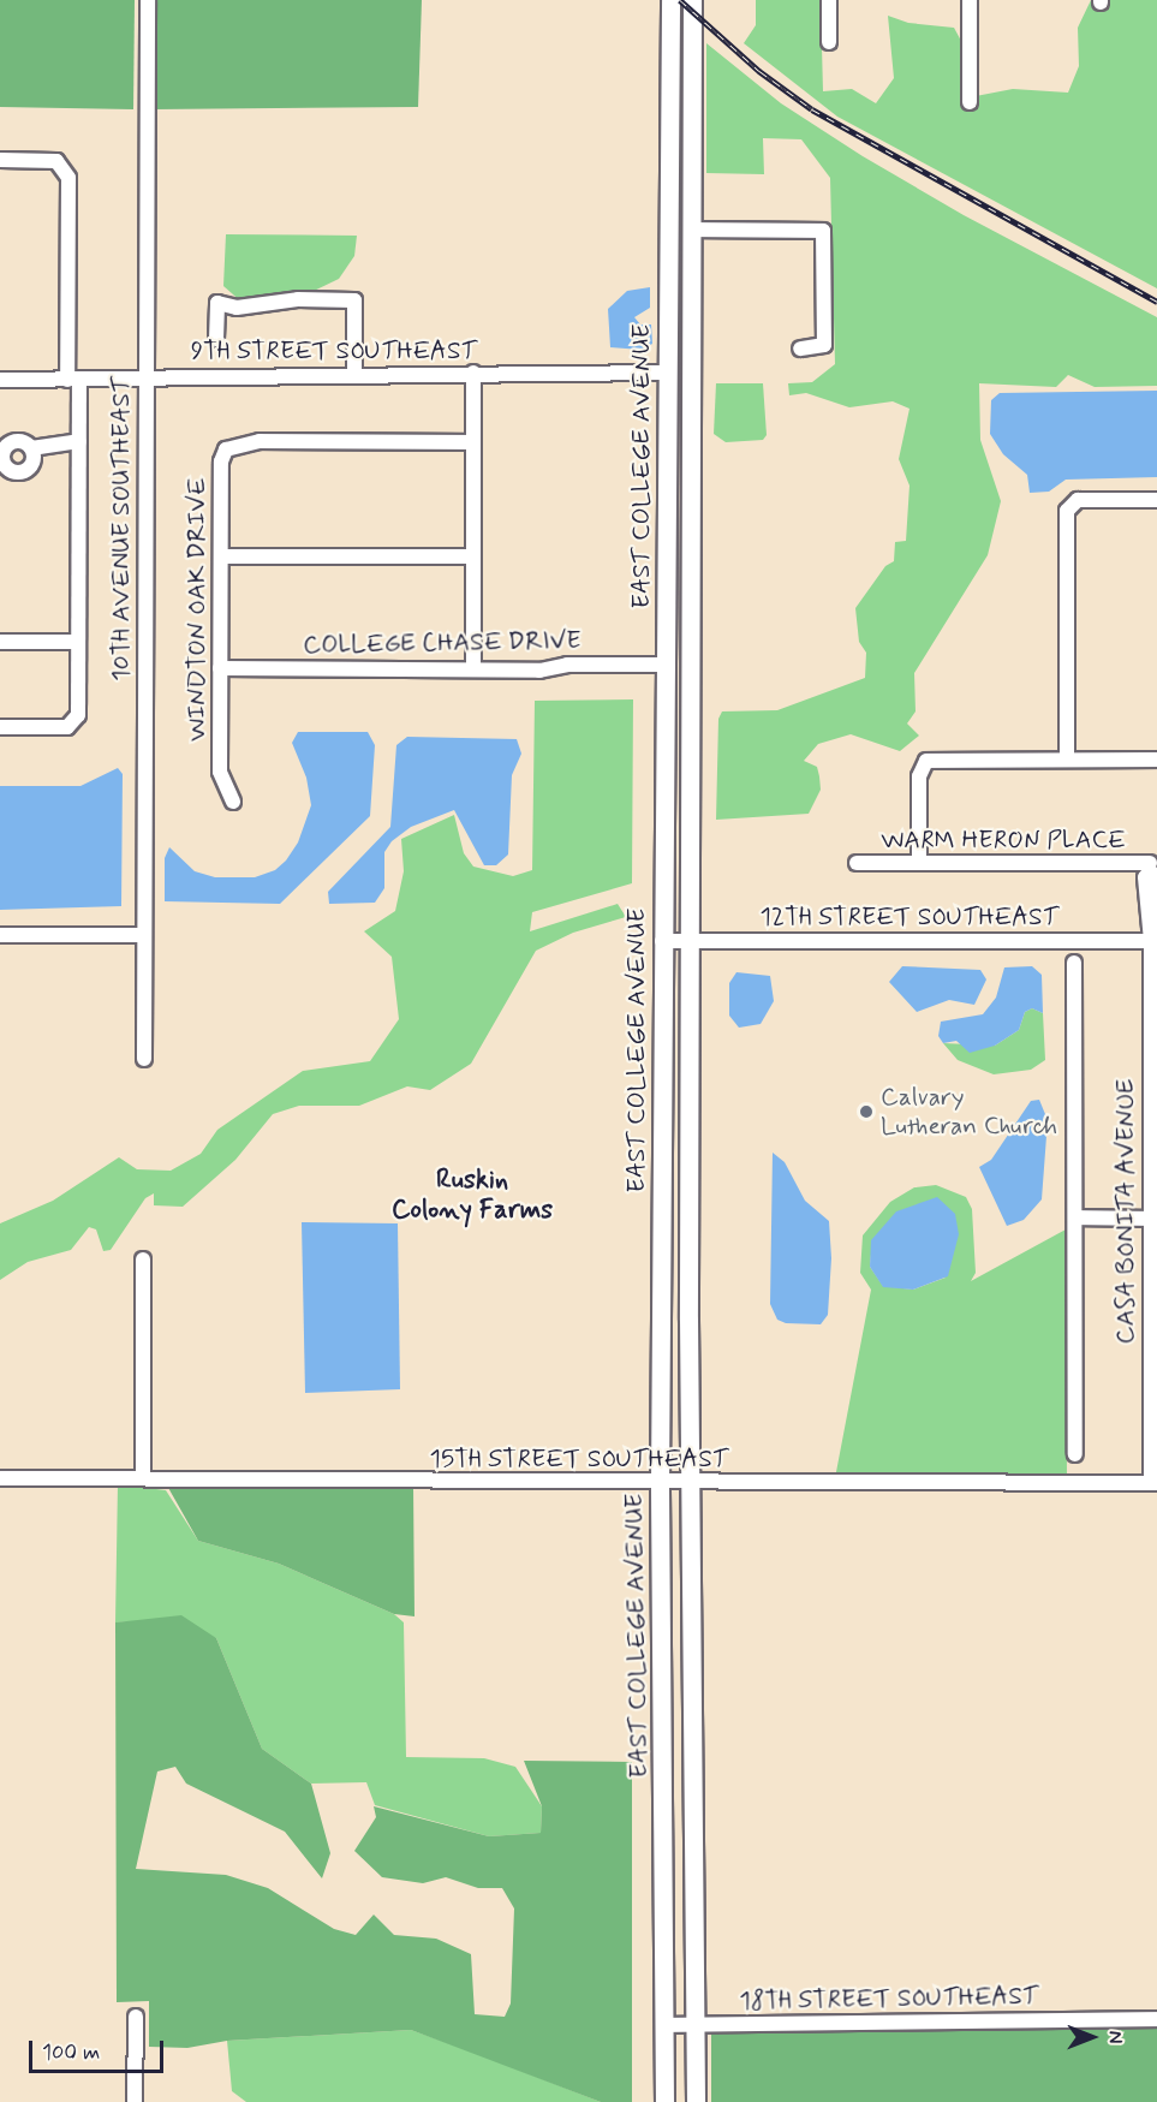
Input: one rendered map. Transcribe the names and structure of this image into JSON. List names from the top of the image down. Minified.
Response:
{"streets":{"main road":["EAST COLLEGE AVENUE"],"street":["9TH STREET SOUTHEAST","10TH AVENUE SOUTHEAST","WINDTON OAK DRIVE","COLLEGE CHASE DRIVE","WARM HERON PLACE","12TH STREET SOUTHEAST","CASA BONITA AVENUE","15TH STREET SOUTHEAST","18TH STREET SOUTHEAST"]},"crossings":[["9TH STREET SOUTHEAST","EAST COLLEGE AVENUE"],["9TH STREET SOUTHEAST","10TH AVENUE SOUTHEAST"],["EAST COLLEGE AVENUE","COLLEGE CHASE DRIVE"],["EAST COLLEGE AVENUE","12TH STREET SOUTHEAST"],["EAST COLLEGE AVENUE","15TH STREET SOUTHEAST"],["EAST COLLEGE AVENUE","18TH STREET SOUTHEAST"],["WINDTON OAK DRIVE","COLLEGE CHASE DRIVE"],["WARM HERON PLACE","CASA BONITA AVENUE"],["12TH STREET SOUTHEAST","CASA BONITA AVENUE"],["CASA BONITA AVENUE","15TH STREET SOUTHEAST"]],"districts":["Ruskin Colony Farms"],"places":["Calvary Lutheran Church"],"scale_bar":"100 m","north":"right"}
